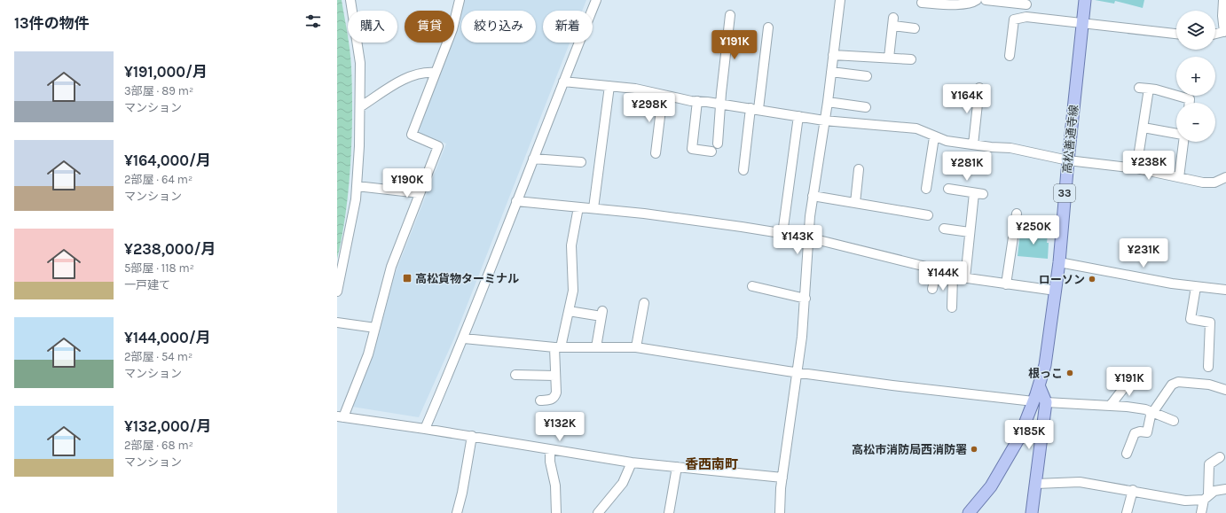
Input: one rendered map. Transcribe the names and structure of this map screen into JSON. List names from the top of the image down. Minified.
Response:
{"streets":{"main road":["高松善通寺線","33"]},"districts":["香西南町"],"places":{"transit":["高松貨物ターミナル"],"other":["ローソン","根っこ","高松市消防局西消防署"]},"page":{"heading":"13件の物件","map_buttons":["+","−"],"chip":["購入","賃貸","絞り込み","新着"],"price":["¥191K","¥164K","¥298K","¥238K","¥281K","¥190K","¥250K","¥143K","¥231K","¥144K","¥191K","¥132K","¥185K"],"list":[{"name":"¥191,000/月","note":"3部屋 · 89 m² · マンション"},{"name":"¥164,000/月","note":"2部屋 · 64 m² · マンション"},{"name":"¥238,000/月","note":"5部屋 · 118 m² · 一戸建て"},{"name":"¥144,000/月","note":"2部屋 · 54 m² · マンション"},{"name":"¥132,000/月","note":"2部屋 · 68 m² · マンション"}]}}
